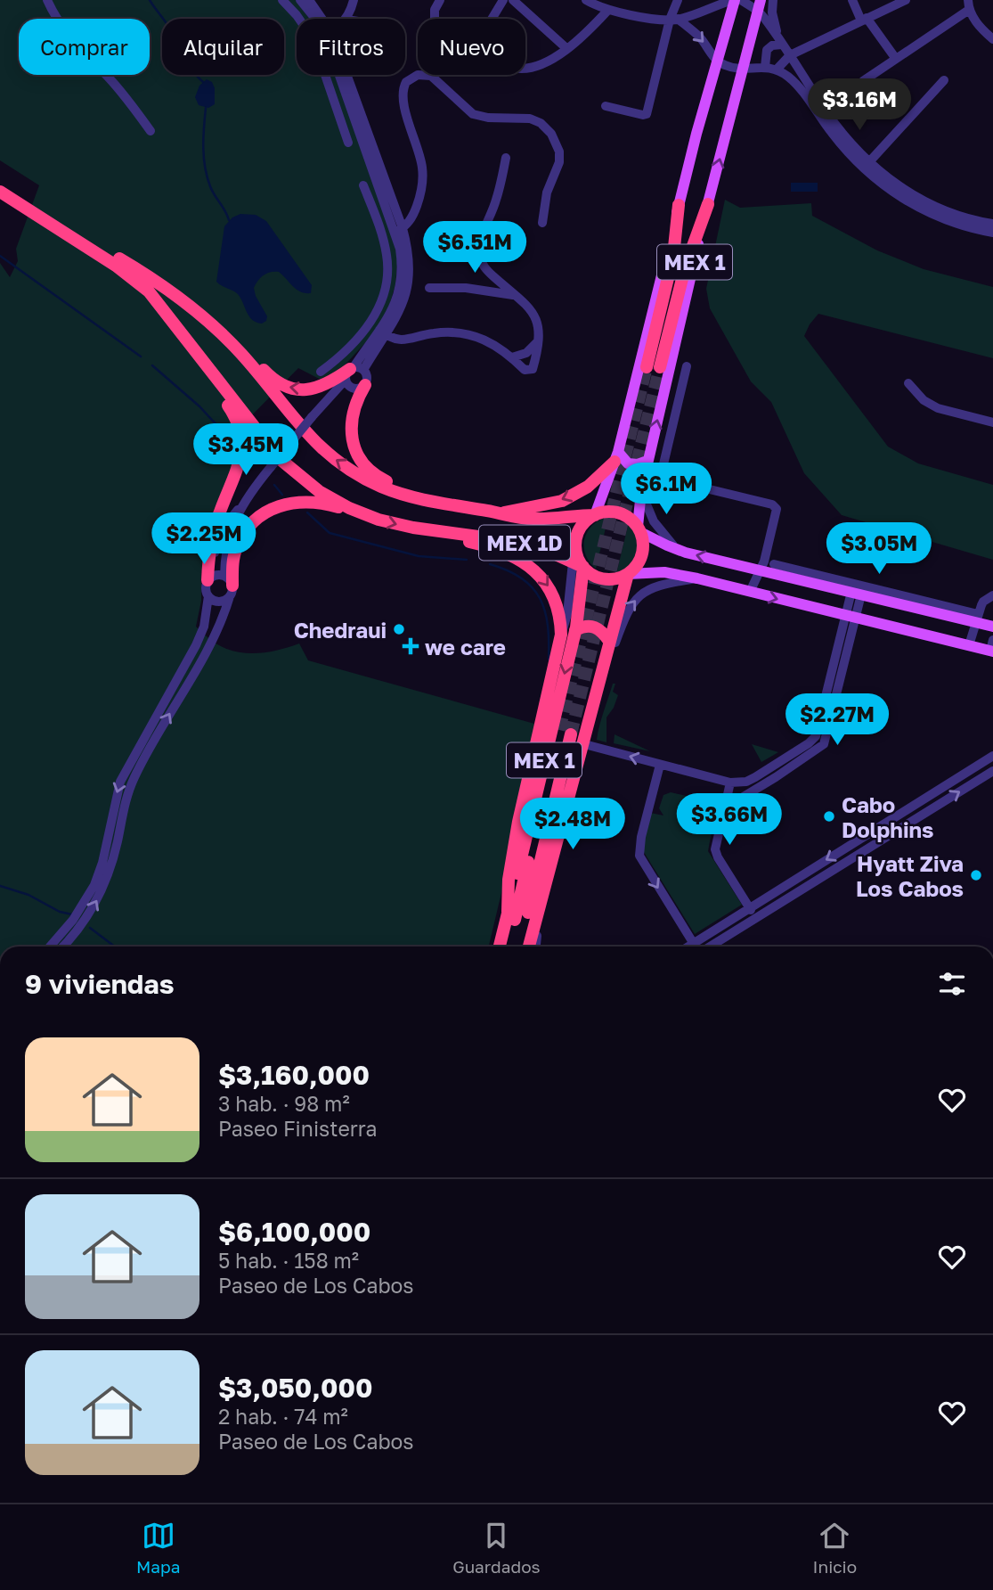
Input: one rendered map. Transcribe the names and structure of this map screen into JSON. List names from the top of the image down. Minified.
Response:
{"streets":{"highway":["MEX 1","MEX 1D"]},"crossings":[["MEX 1","MEX 1D"]],"places":{"other":["Chedraui","Cabo Dolphins","Hyatt Ziva Los Cabos"],"health":["we care"]},"page":{"chip":["Comprar","Alquilar","Filtros","Nuevo"],"price":["$3.16M","$6.51M","$3.45M","$6.1M","$2.25M","$3.05M","$2.27M","$3.66M","$2.48M"],"heading":"9 viviendas","list":[{"name":"$3,160,000","note":"3 hab. · 98 m² · Paseo Finisterra"},{"name":"$6,100,000","note":"5 hab. · 158 m² · Paseo de Los Cabos"},{"name":"$3,050,000","note":"2 hab. · 74 m² · Paseo de Los Cabos"}],"tabs":["Mapa","Guardados","Inicio"]}}
